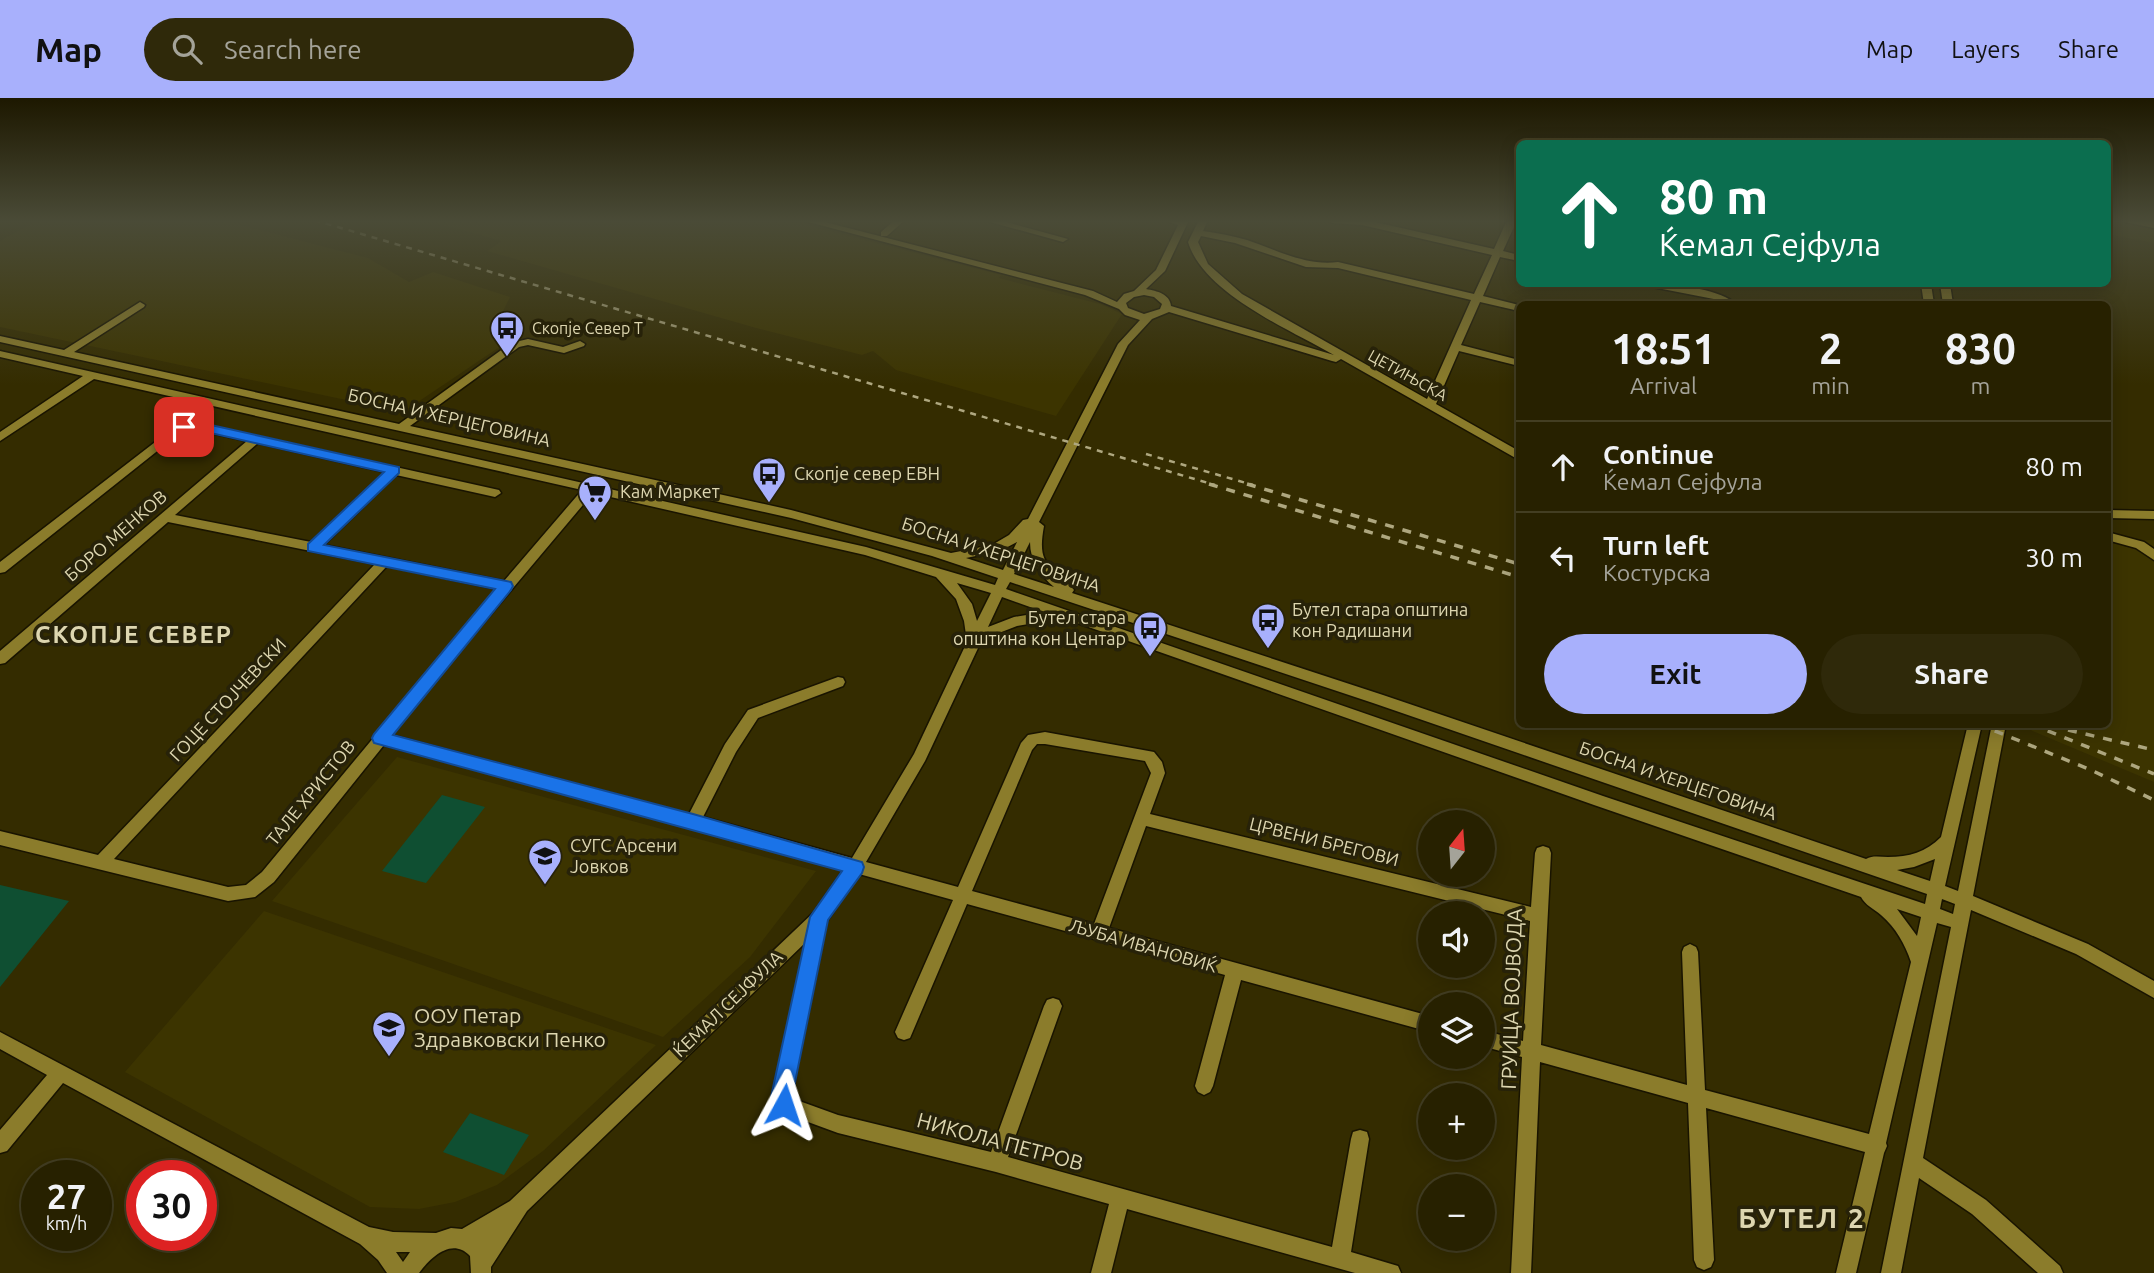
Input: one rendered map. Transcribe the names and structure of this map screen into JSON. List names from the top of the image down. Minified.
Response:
{"streets":{"street":["ЦЕТИЊСКА","БОСНА И ХЕРЦЕГОВИНА","БОРО МЕНКОВ","ГОЦЕ СТОЈЧЕВСКИ","ТАЛЕ ХРИСТОВ","ЦРВЕНИ БРЕГОВИ","ЉУБА ИВАНОВИЌ","ГРУИЦА ВОЈВОДА","ЌЕМАЛ СЕЈФУЛА","НИКОЛА ПЕТРОВ"]},"crossings":[["БОСНА И ХЕРЦЕГОВИНА","ТАЛЕ ХРИСТОВ"],["БОСНА И ХЕРЦЕГОВИНА","ЌЕМАЛ СЕЈФУЛА"],["ГОЦЕ СТОЈЧЕВСКИ","ТАЛЕ ХРИСТОВ"],["ТАЛЕ ХРИСТОВ","ЉУБА ИВАНОВИЌ"],["ЦРВЕНИ БРЕГОВИ","ГРУИЦА ВОЈВОДА"],["ЉУБА ИВАНОВИЌ","ЌЕМАЛ СЕЈФУЛА"],["ЌЕМАЛ СЕЈФУЛА","НИКОЛА ПЕТРОВ"]],"districts":["СКОПЈЕ СЕВЕР","БУТЕЛ 2"],"places":{"bus stop":["Скопје Север Т","Скопје север ЕВН","Бутел стара општина кон Радишани","Бутел стара општина кон Центар"],"supermarket":["Кам Маркет"],"school or university":["СУГС Арсени Јовков","ООУ Петар Здравковски Пенко"]},"north":"top","page":{"header":"Map","search":"Search here","nav":["Map","Layers","Share"],"turn":["80 m","Ќемал Сејфула"],"eta":["18:51","Arrival","2","min","830","m"],"list":[{"name":"Continue","note":"Ќемал Сејфула","value":"80 m"},{"name":"Turn left","note":"Костурска","value":"30 m"}],"buttons":["Exit","Share"],"map_buttons":["+","−"],"speed":"27 km/h","limit":"30"}}
